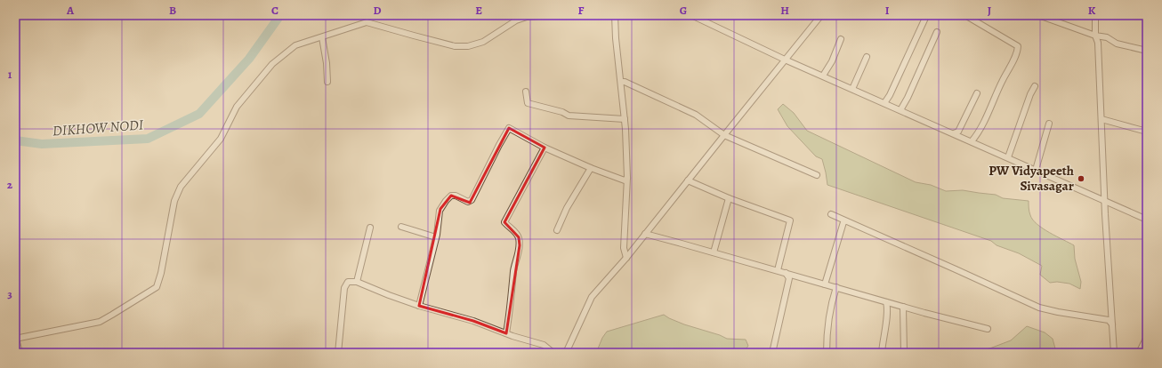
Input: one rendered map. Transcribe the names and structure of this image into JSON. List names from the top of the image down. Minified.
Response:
{"water":["DIKHOW NODI"],"places":["PW Vidyapeeth Sivasagar"],"grid":{"columns":["A","B","C","D","E","F","G","H","I","J","K"],"rows":["1","2","3"]}}
